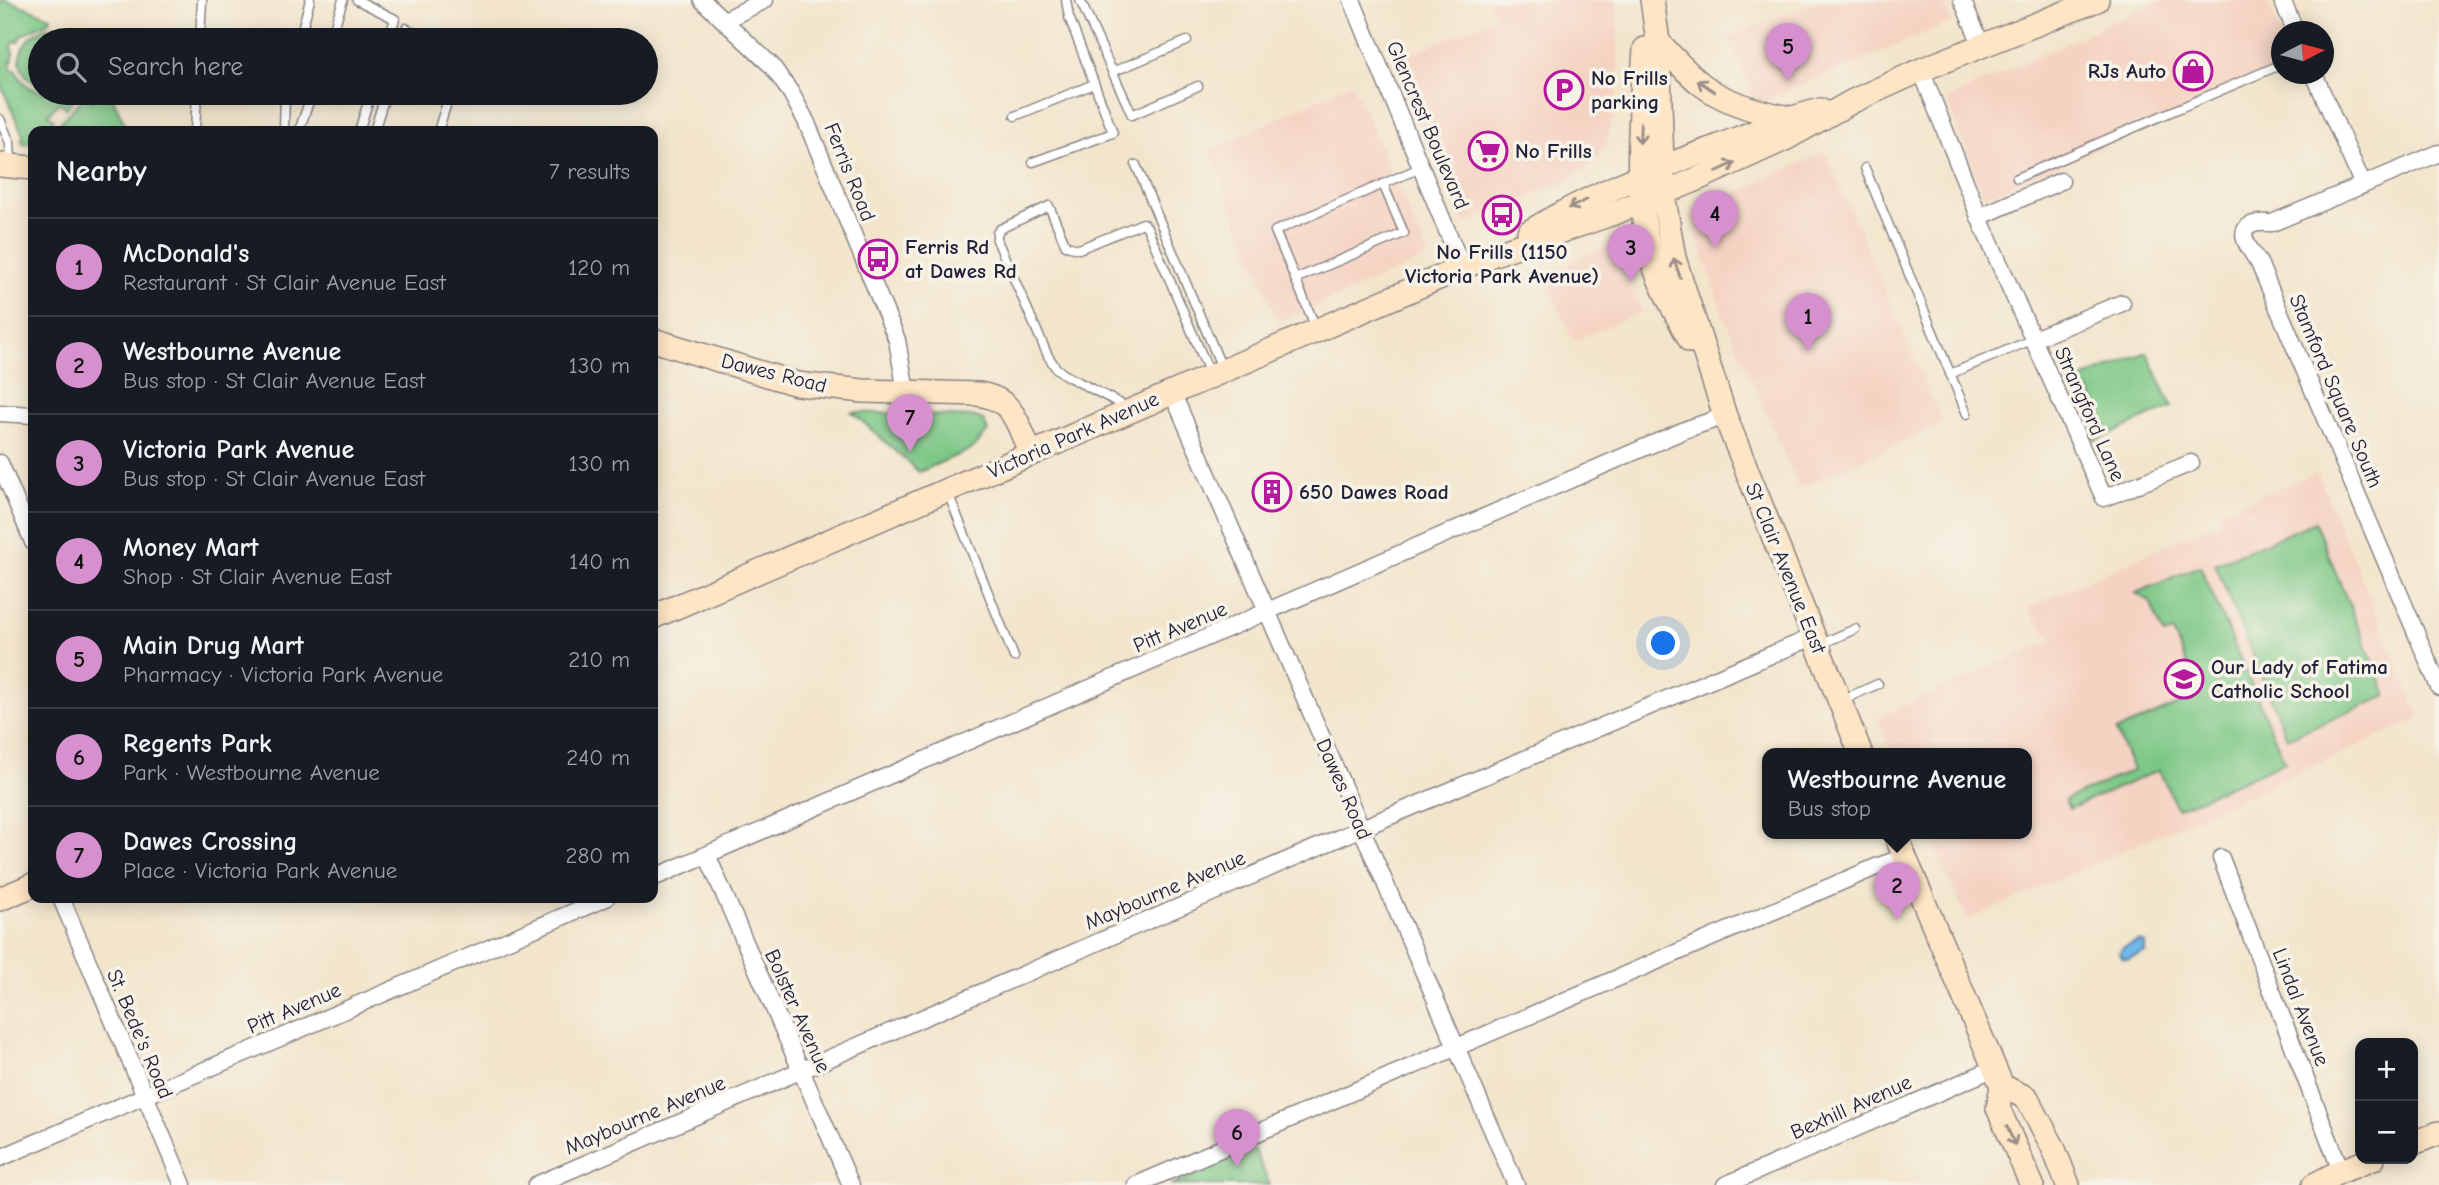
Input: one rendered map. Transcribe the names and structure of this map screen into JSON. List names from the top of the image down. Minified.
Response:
{"streets":{"main road":["Dawes Road","Victoria Park Avenue","St Clair Avenue East"],"street":["Glencrest Boulevard","Ferris Road","Stamford Square South","Strangford Lane","Pitt Avenue","Maybourne Avenue","Lindal Avenue","Bolster Avenue","St. Bede's Road","Bexhill Avenue"]},"crossings":[["Glencrest Boulevard","Victoria Park Avenue"],["Ferris Road","Dawes Road"],["Dawes Road","Victoria Park Avenue"],["Dawes Road","Pitt Avenue"],["Dawes Road","Maybourne Avenue"],["Strangford Lane","Victoria Park Avenue"],["Victoria Park Avenue","St Clair Avenue East"],["St Clair Avenue East","Pitt Avenue"],["St Clair Avenue East","Maybourne Avenue"],["Pitt Avenue","Bolster Avenue"],["Pitt Avenue","St. Bede's Road"],["Maybourne Avenue","Bolster Avenue"]],"places":{"shop":["RJs Auto"],"parking":["No Frills parking"],"supermarket":["No Frills"],"bus stop":["No Frills (1150 Victoria Park Avenue)","Ferris Rd at Dawes Rd"],"building":["650 Dawes Road"],"school or university":["Our Lady of Fatima Catholic School"]},"north":"right","page":{"pins":["5","4","3","1","7","2","6"],"search":"Search here","heading":["Nearby","7 results"],"list":[{"mark":"1","name":"McDonald's","note":"Restaurant · St Clair Avenue East","value":"120 m"},{"mark":"2","name":"Westbourne Avenue","note":"Bus stop · St Clair Avenue East","value":"130 m"},{"mark":"3","name":"Victoria Park Avenue","note":"Bus stop · St Clair Avenue East","value":"130 m"},{"mark":"4","name":"Money Mart","note":"Shop · St Clair Avenue East","value":"140 m"},{"mark":"5","name":"Main Drug Mart","note":"Pharmacy · Victoria Park Avenue","value":"210 m"},{"mark":"6","name":"Regents Park","note":"Park · Westbourne Avenue","value":"240 m"},{"mark":"7","name":"Dawes Crossing","note":"Place · Victoria Park Avenue","value":"280 m"}],"popup":["Westbourne Avenue","Bus stop"],"map_buttons":["+","−"]}}
